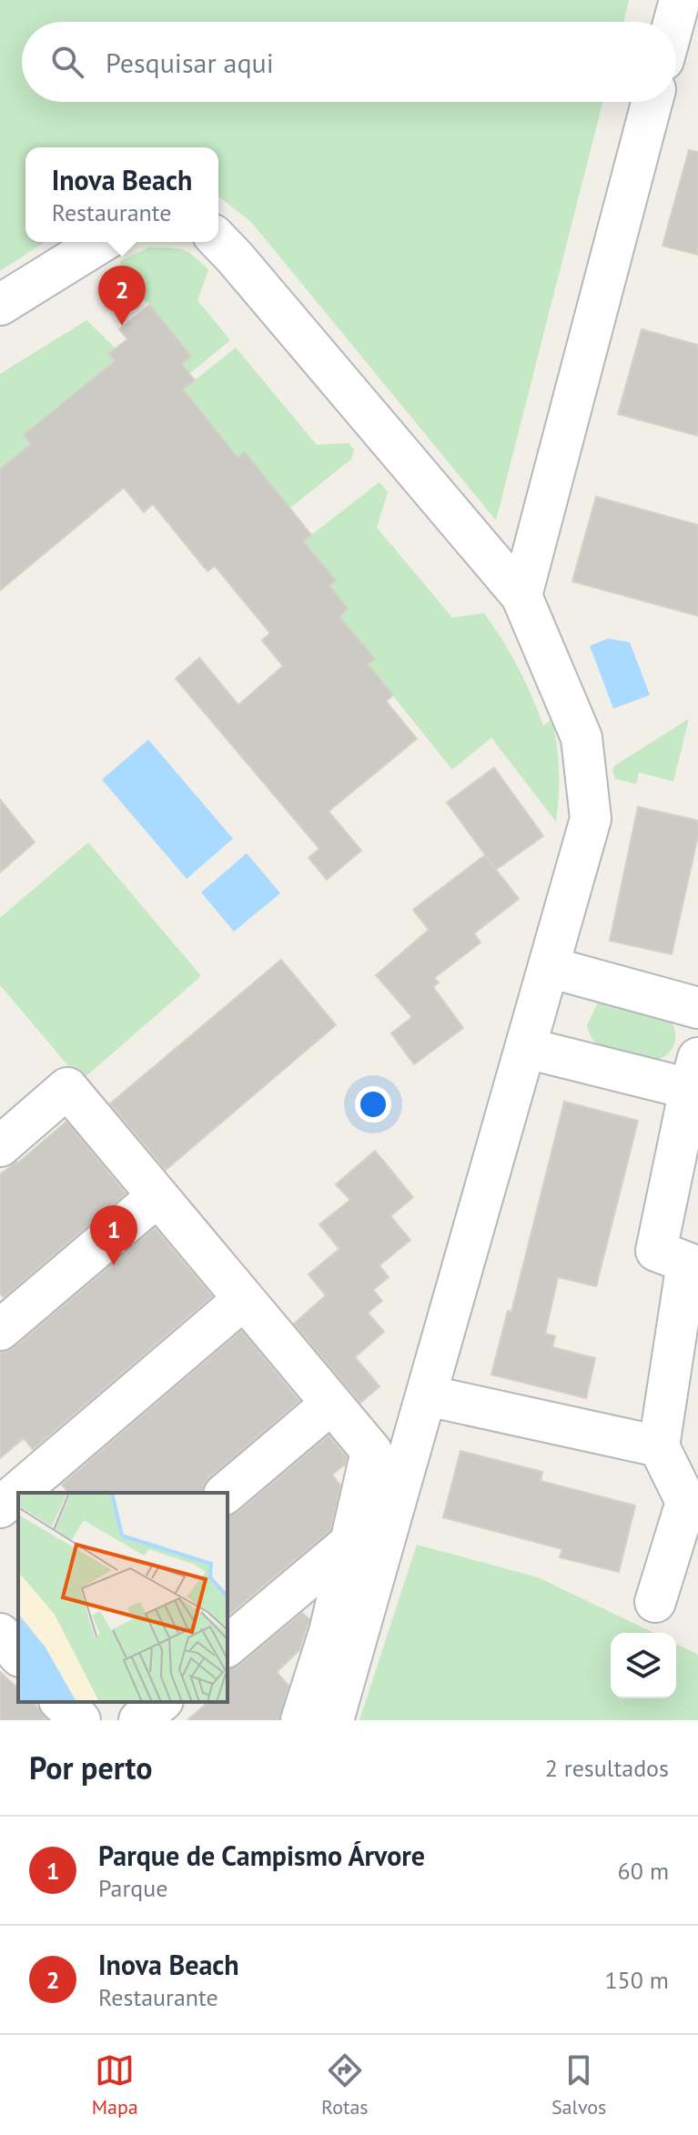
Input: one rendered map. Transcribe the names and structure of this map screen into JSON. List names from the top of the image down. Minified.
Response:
{"page":{"search":"Pesquisar aqui","popup":["Inova Beach","Restaurante"],"pins":["2","1"],"heading":["Por perto","2 resultados"],"list":[{"mark":"1","name":"Parque de Campismo Árvore","note":"Parque","value":"60 m"},{"mark":"2","name":"Inova Beach","note":"Restaurante","value":"150 m"}],"nav":["Mapa","Rotas","Salvos"]}}
